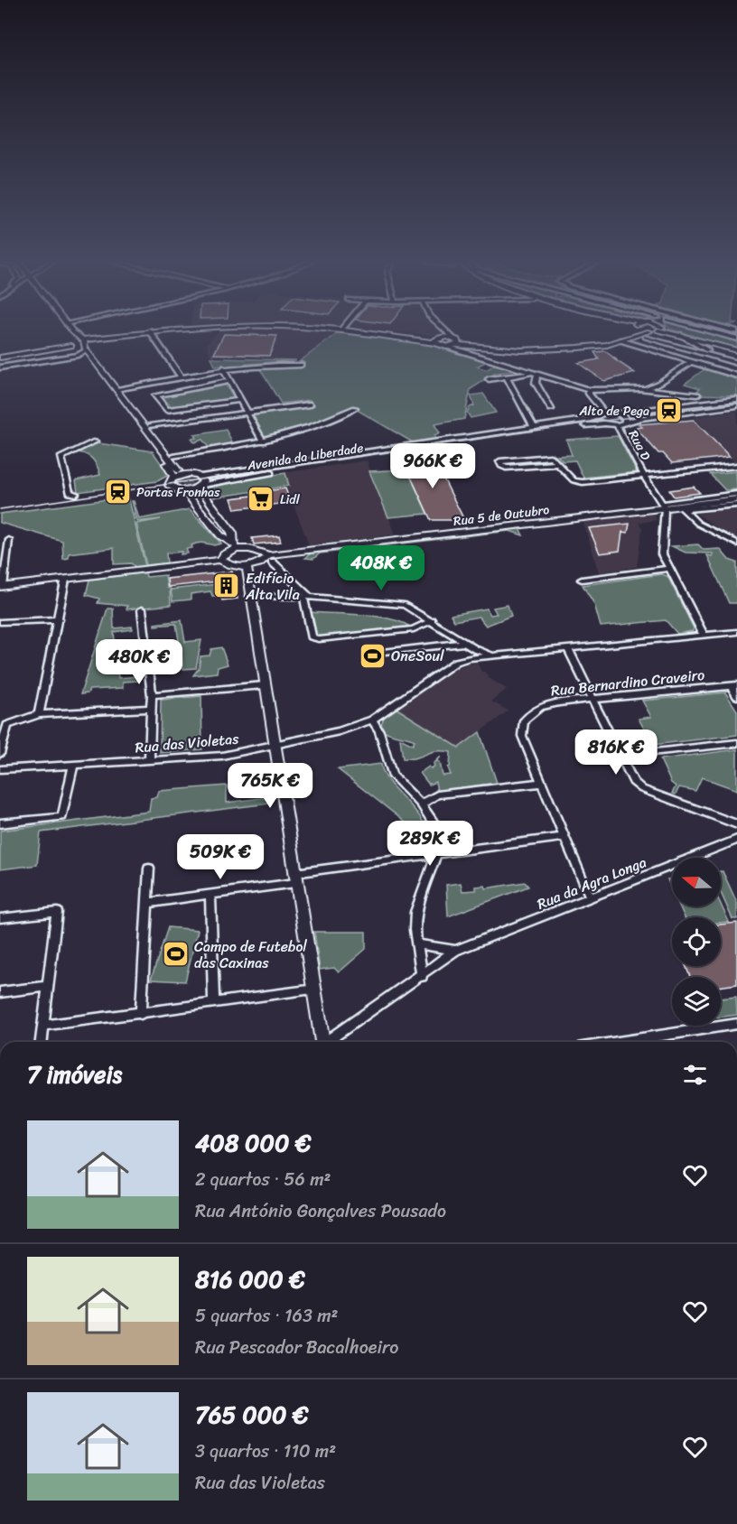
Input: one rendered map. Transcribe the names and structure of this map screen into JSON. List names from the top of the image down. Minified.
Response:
{"streets":{"main road":["Rua 5 de Outubro"],"street":["Rua D","Avenida da Liberdade","Rua Bernardino Craveiro","Rua das Violetas","Rua da Agra Longa"]},"crossings":[["Rua D","Avenida da Liberdade"],["Rua D","Rua 5 de Outubro"],["Rua Bernardino Craveiro","Rua da Agra Longa"]],"places":{"station":["Alto de Pega","Portas Fronhas"],"supermarket":["Lidl"],"building":["Edifício Alta Vila"],"sports":["OneSoul","Campo de Futebol das Caxinas"]},"north":"left","page":{"price":["966K €","408K €","480K €","816K €","765K €","289K €","509K €"],"heading":"7 imóveis","list":[{"name":"408 000 €","note":"2 quartos · 56 m² · Rua António Gonçalves Pousado"},{"name":"816 000 €","note":"5 quartos · 163 m² · Rua Pescador Bacalhoeiro"},{"name":"765 000 €","note":"3 quartos · 110 m² · Rua das Violetas"}]}}
